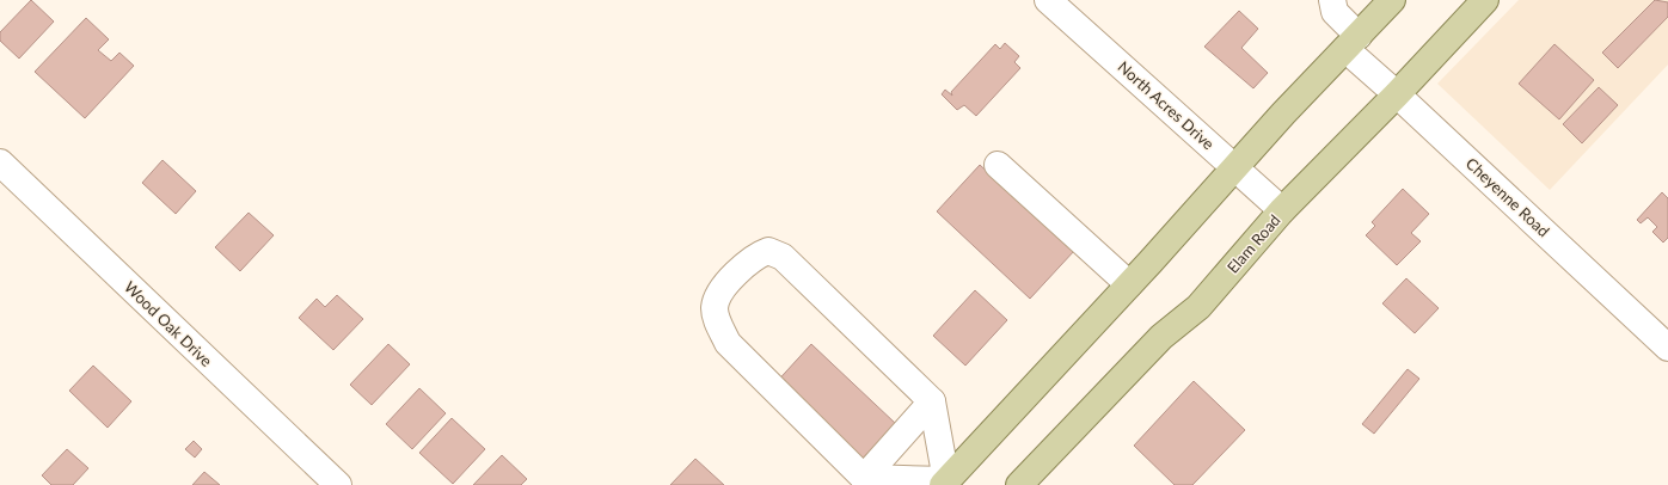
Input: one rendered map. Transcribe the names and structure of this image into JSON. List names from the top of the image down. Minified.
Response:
{"streets":{"main road":["Elam Road"],"street":["North Acres Drive","Cheyenne Road","Wood Oak Drive"]},"crossings":[["North Acres Drive","Elam Road"],["Cheyenne Road","Elam Road"]]}
